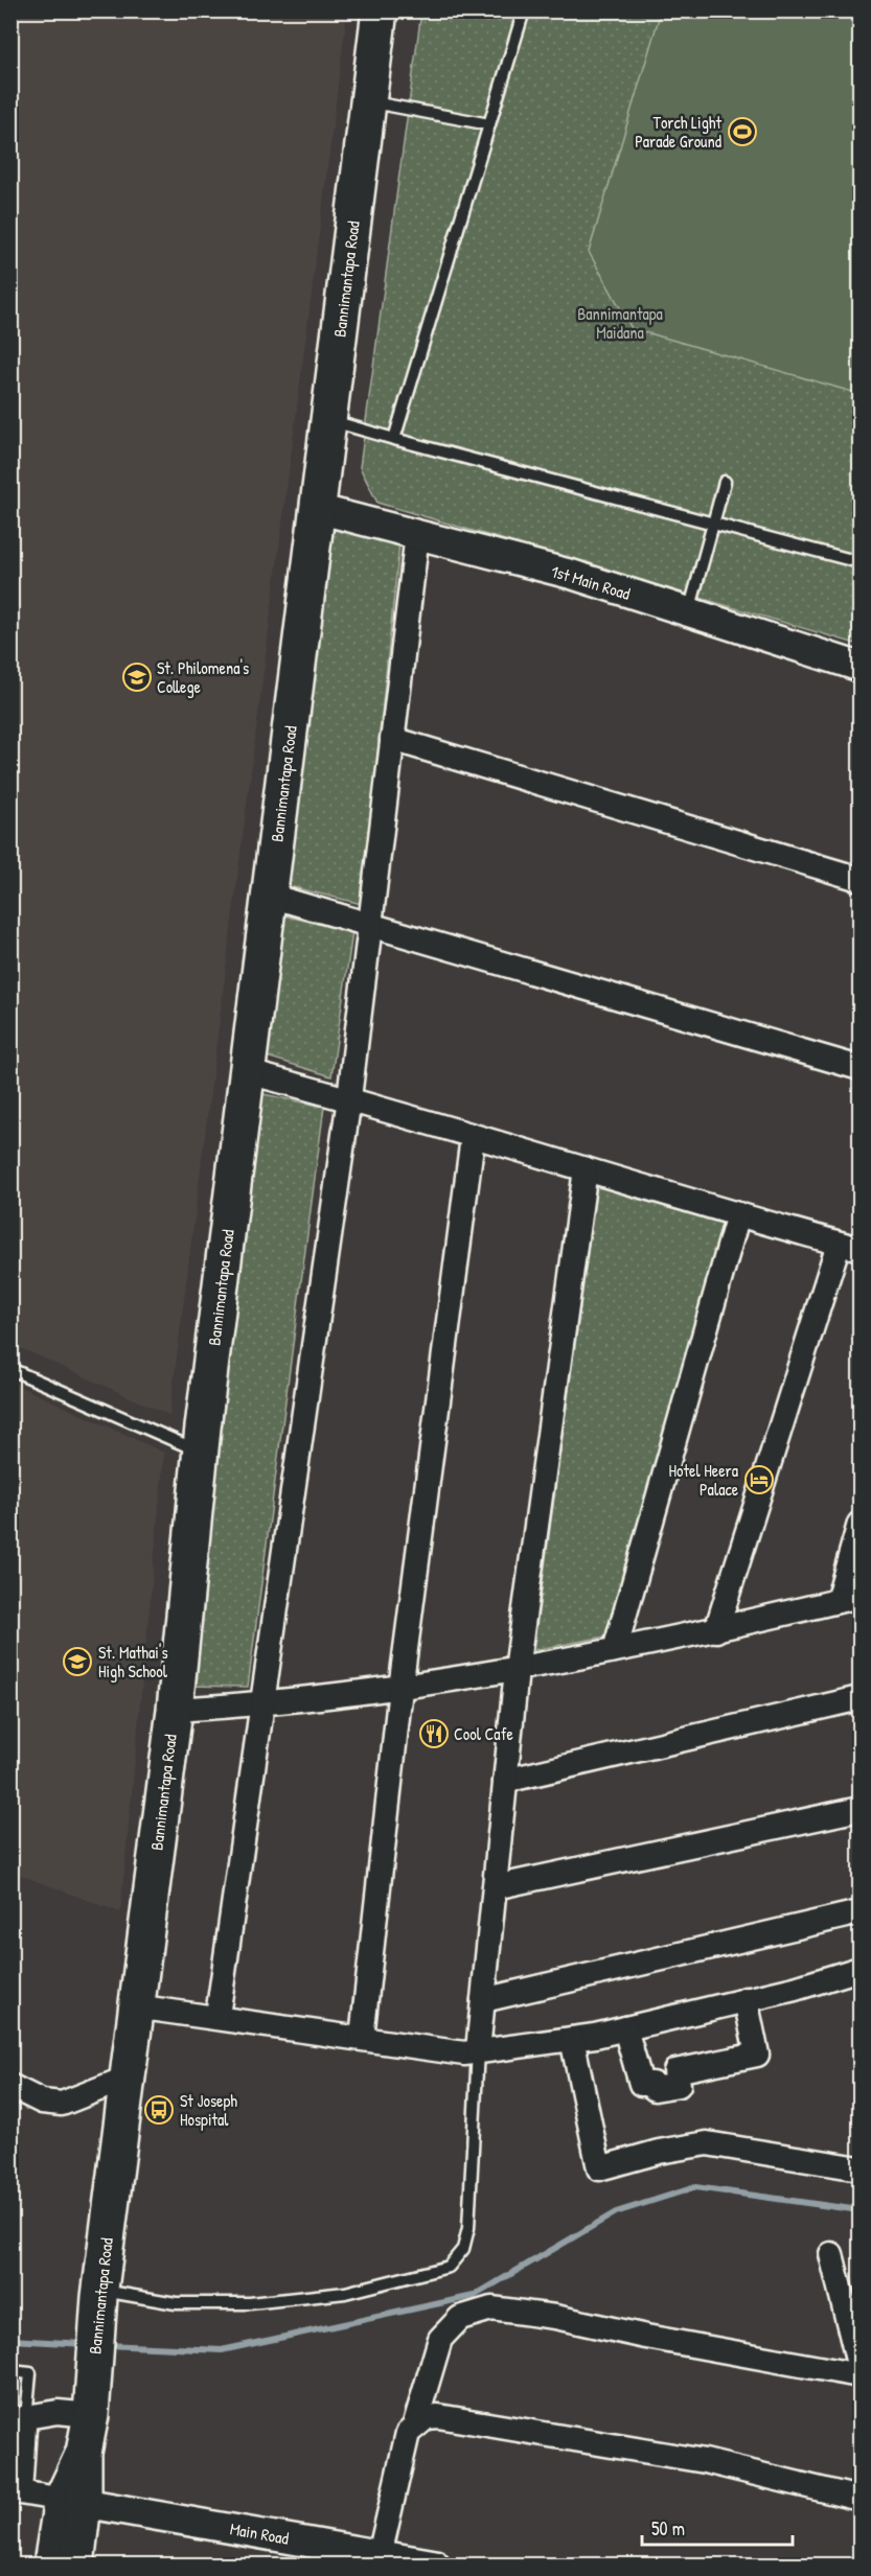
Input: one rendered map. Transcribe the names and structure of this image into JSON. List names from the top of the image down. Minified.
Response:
{"streets":{"main road":["Bannimantapa Road"],"street":["1st Main Road","Main Road"]},"crossings":[["Bannimantapa Road","1st Main Road"],["Bannimantapa Road","Main Road"]],"parks":["Bannimantapa Maidana"],"places":{"sports":["Torch Light Parade Ground"],"school or university":["St. Philomena's College","St. Mathai's High School"],"hotel":["Hotel Heera Palace"],"restaurant":["Cool Cafe"],"bus stop":["St Joseph Hospital"]},"scale_bar":"50 m"}
